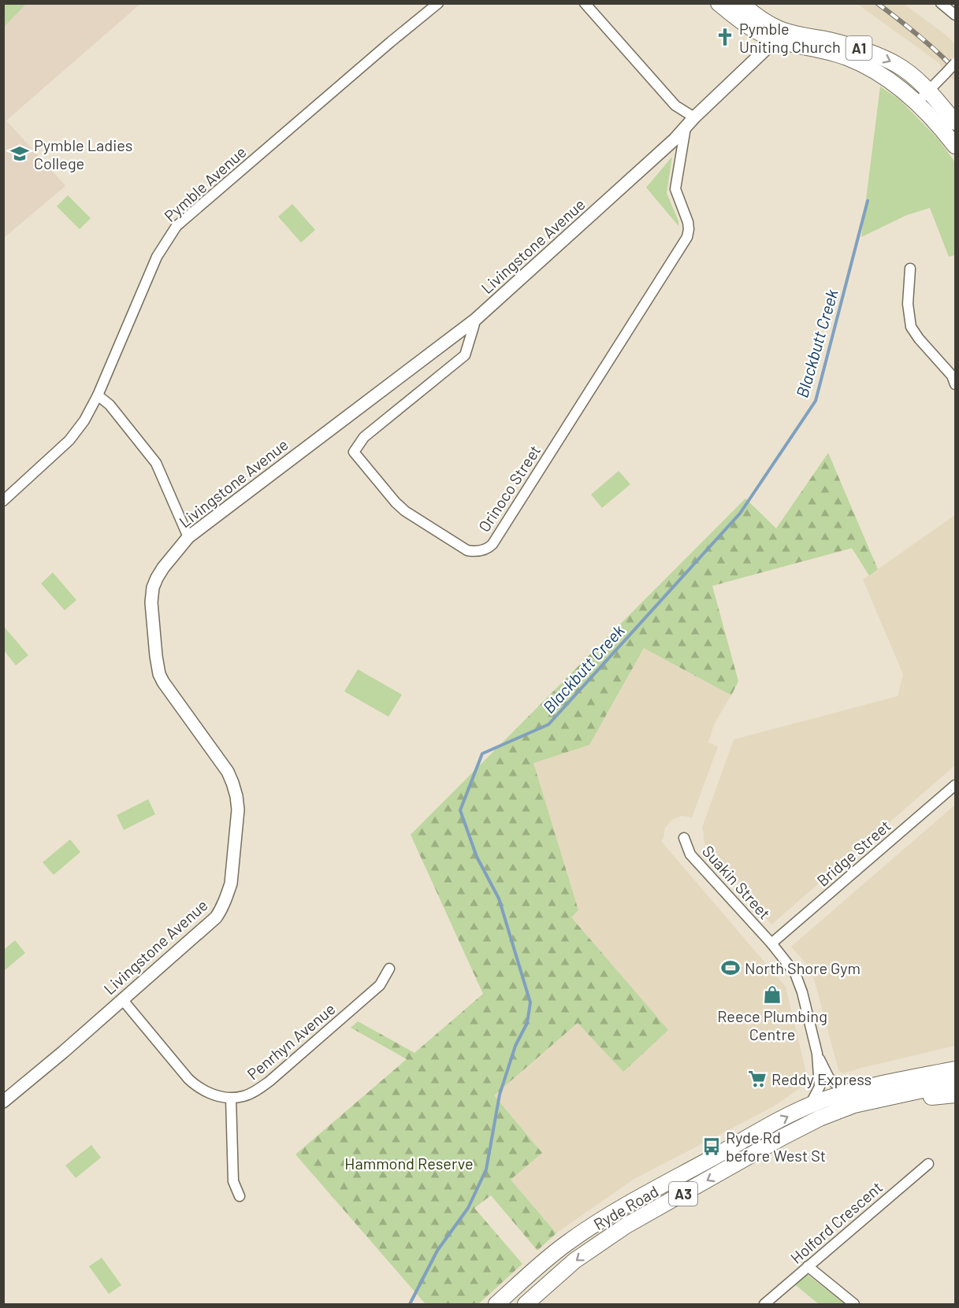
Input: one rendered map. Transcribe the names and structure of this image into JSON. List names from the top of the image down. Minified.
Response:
{"streets":{"highway":["A1","A3","Ryde Road"],"street":["Pymble Avenue","Livingstone Avenue","Orinoco Street","Bridge Street","Suakin Street","Penrhyn Avenue","Holford Crescent"]},"crossings":[["A1","Livingstone Avenue"],["Livingstone Avenue","Orinoco Street"],["Bridge Street","Suakin Street"]],"water":["Blackbutt Creek"],"parks":["Hammond Reserve"],"places":{"church":["Pymble Uniting Church"],"school or university":["Pymble Ladies College"],"sports":["North Shore Gym"],"shop":["Reece Plumbing Centre"],"supermarket":["Reddy Express"],"bus stop":["Ryde Rd before West St"]}}
